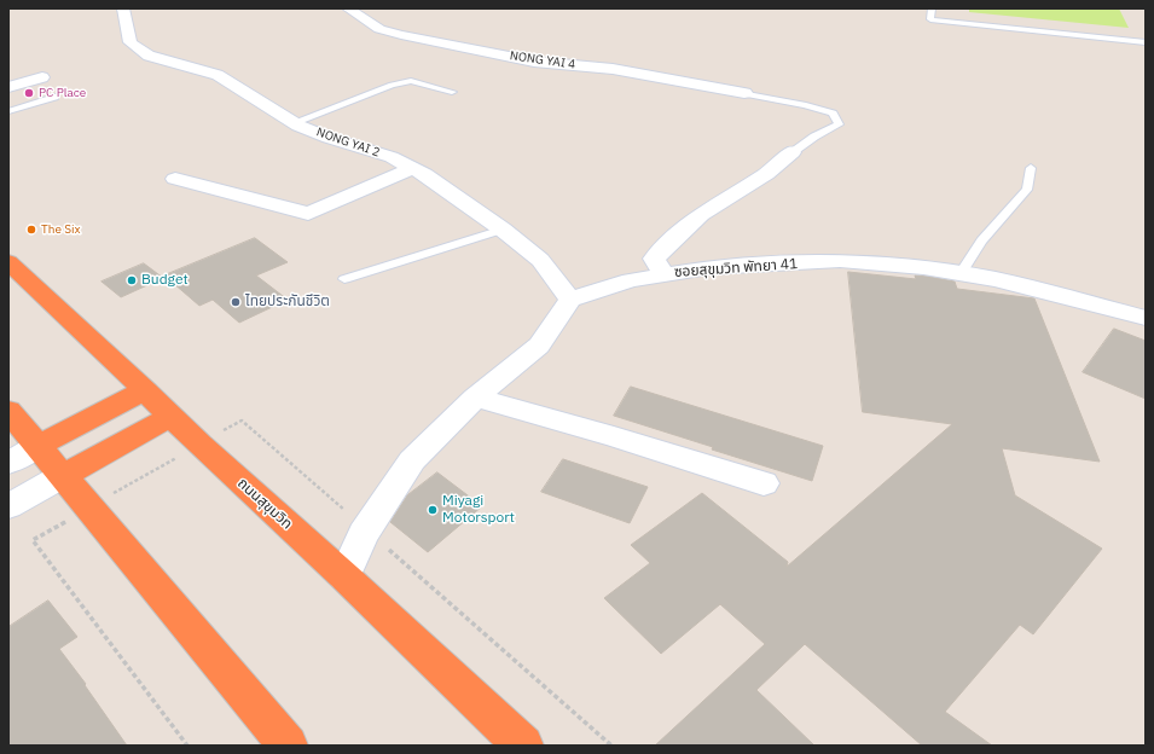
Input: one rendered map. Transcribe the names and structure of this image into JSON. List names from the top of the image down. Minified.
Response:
{"streets":{"highway":["ถนนสุขุมวิท"],"street":["NONG YAI 4","NONG YAI 2","ซอยสุขุมวิท พัทยา 41"]},"crossings":[["NONG YAI 2","ซอยสุขุมวิท พัทยา 41"]],"places":["PC Place","The Six","Budget","ไทยประกันชีวิต","Miyagi Motorsport"]}
